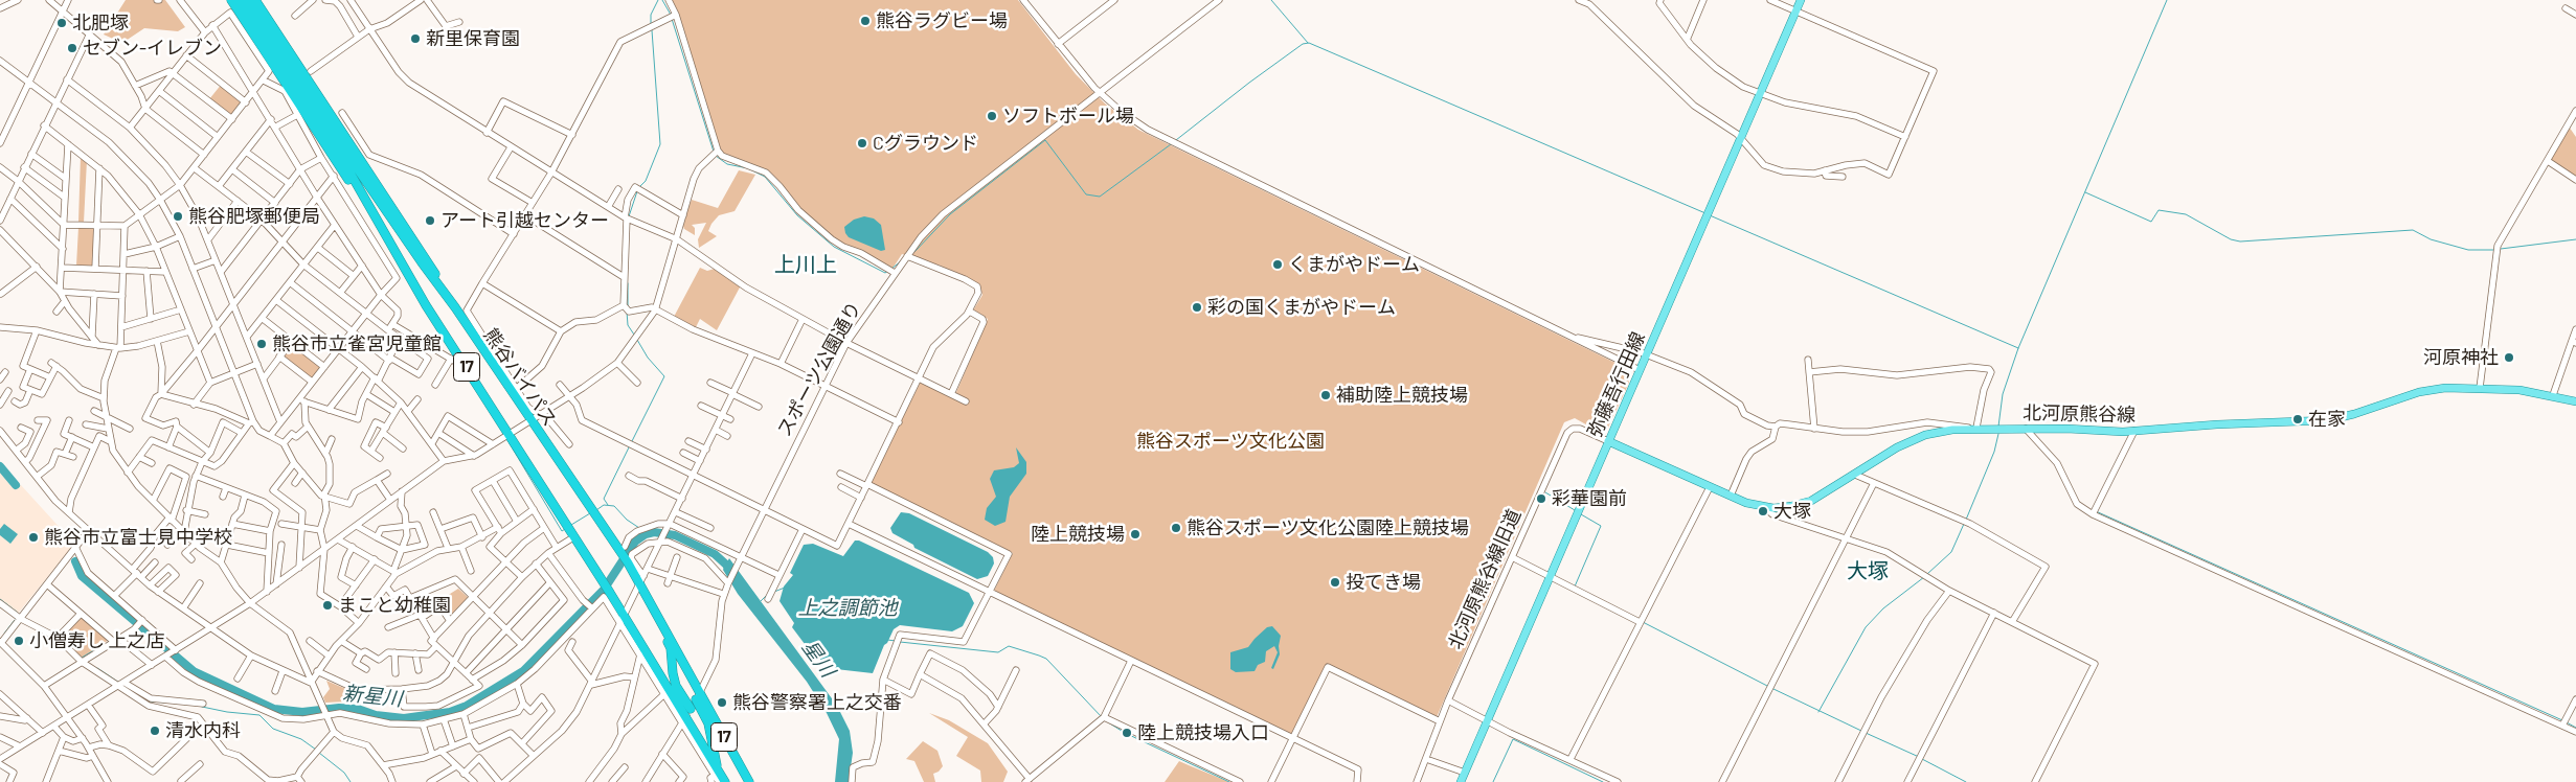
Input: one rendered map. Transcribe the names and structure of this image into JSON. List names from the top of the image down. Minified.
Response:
{"streets":{"highway":["17","熊谷バイパス"],"main road":["弥藤吾行田線","北河原熊谷線"],"street":["スポーツ公園通り","北河原熊谷線旧道"]},"crossings":[["17","熊谷バイパス"],["スポーツ公園通り","熊谷バイパス"],["弥藤吾行田線","北河原熊谷線"],["弥藤吾行田線","北河原熊谷線旧道"],["北河原熊谷線","北河原熊谷線旧道"]],"districts":["上川上","大塚"],"water":["上之調節池","星川","新星川"],"parks":["熊谷スポーツ文化公園"],"places":["熊谷ラグビー場","北肥塚","新里保育園","セブン-イレブン","ソフトボール場","Cグラウンド","熊谷肥塚郵便局","アート引越センター","くまがやドーム","彩の国くまがやドーム","熊谷市立雀宮児童館","河原神社","補助陸上競技場","在家","彩華園前","大塚","熊谷スポーツ文化公園陸上競技場","陸上競技場","熊谷市立富士見中学校","投てき場","まこと幼稚園","小僧寿し 上之店","熊谷警察署上之交番","清水内科","陸上競技場入口"]}
